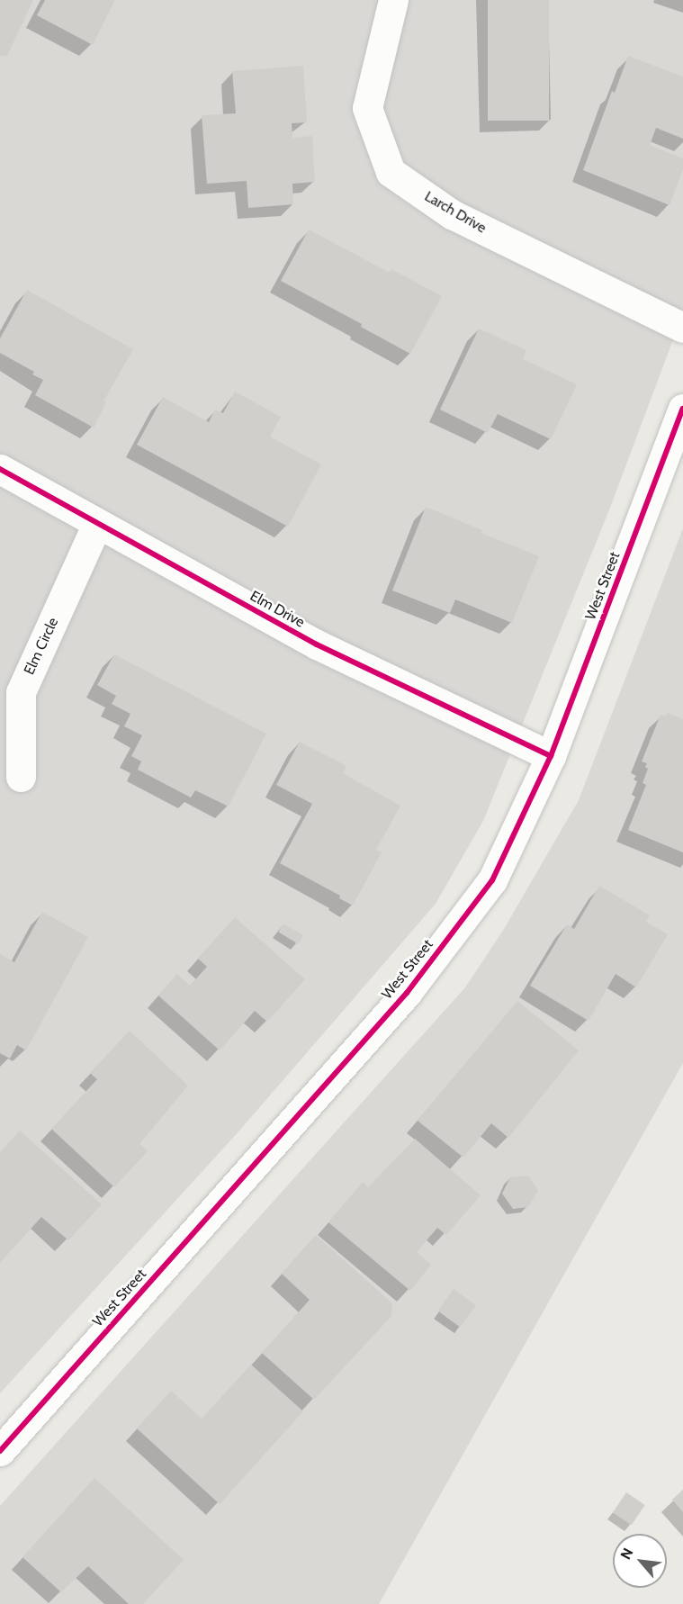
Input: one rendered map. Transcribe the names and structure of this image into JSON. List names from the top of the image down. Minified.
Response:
{"streets":{"street":["Larch Drive","West Street","Elm Drive","Elm Circle"]},"crossings":[["West Street","Elm Drive"],["Elm Drive","Elm Circle"]],"north":"top left"}
